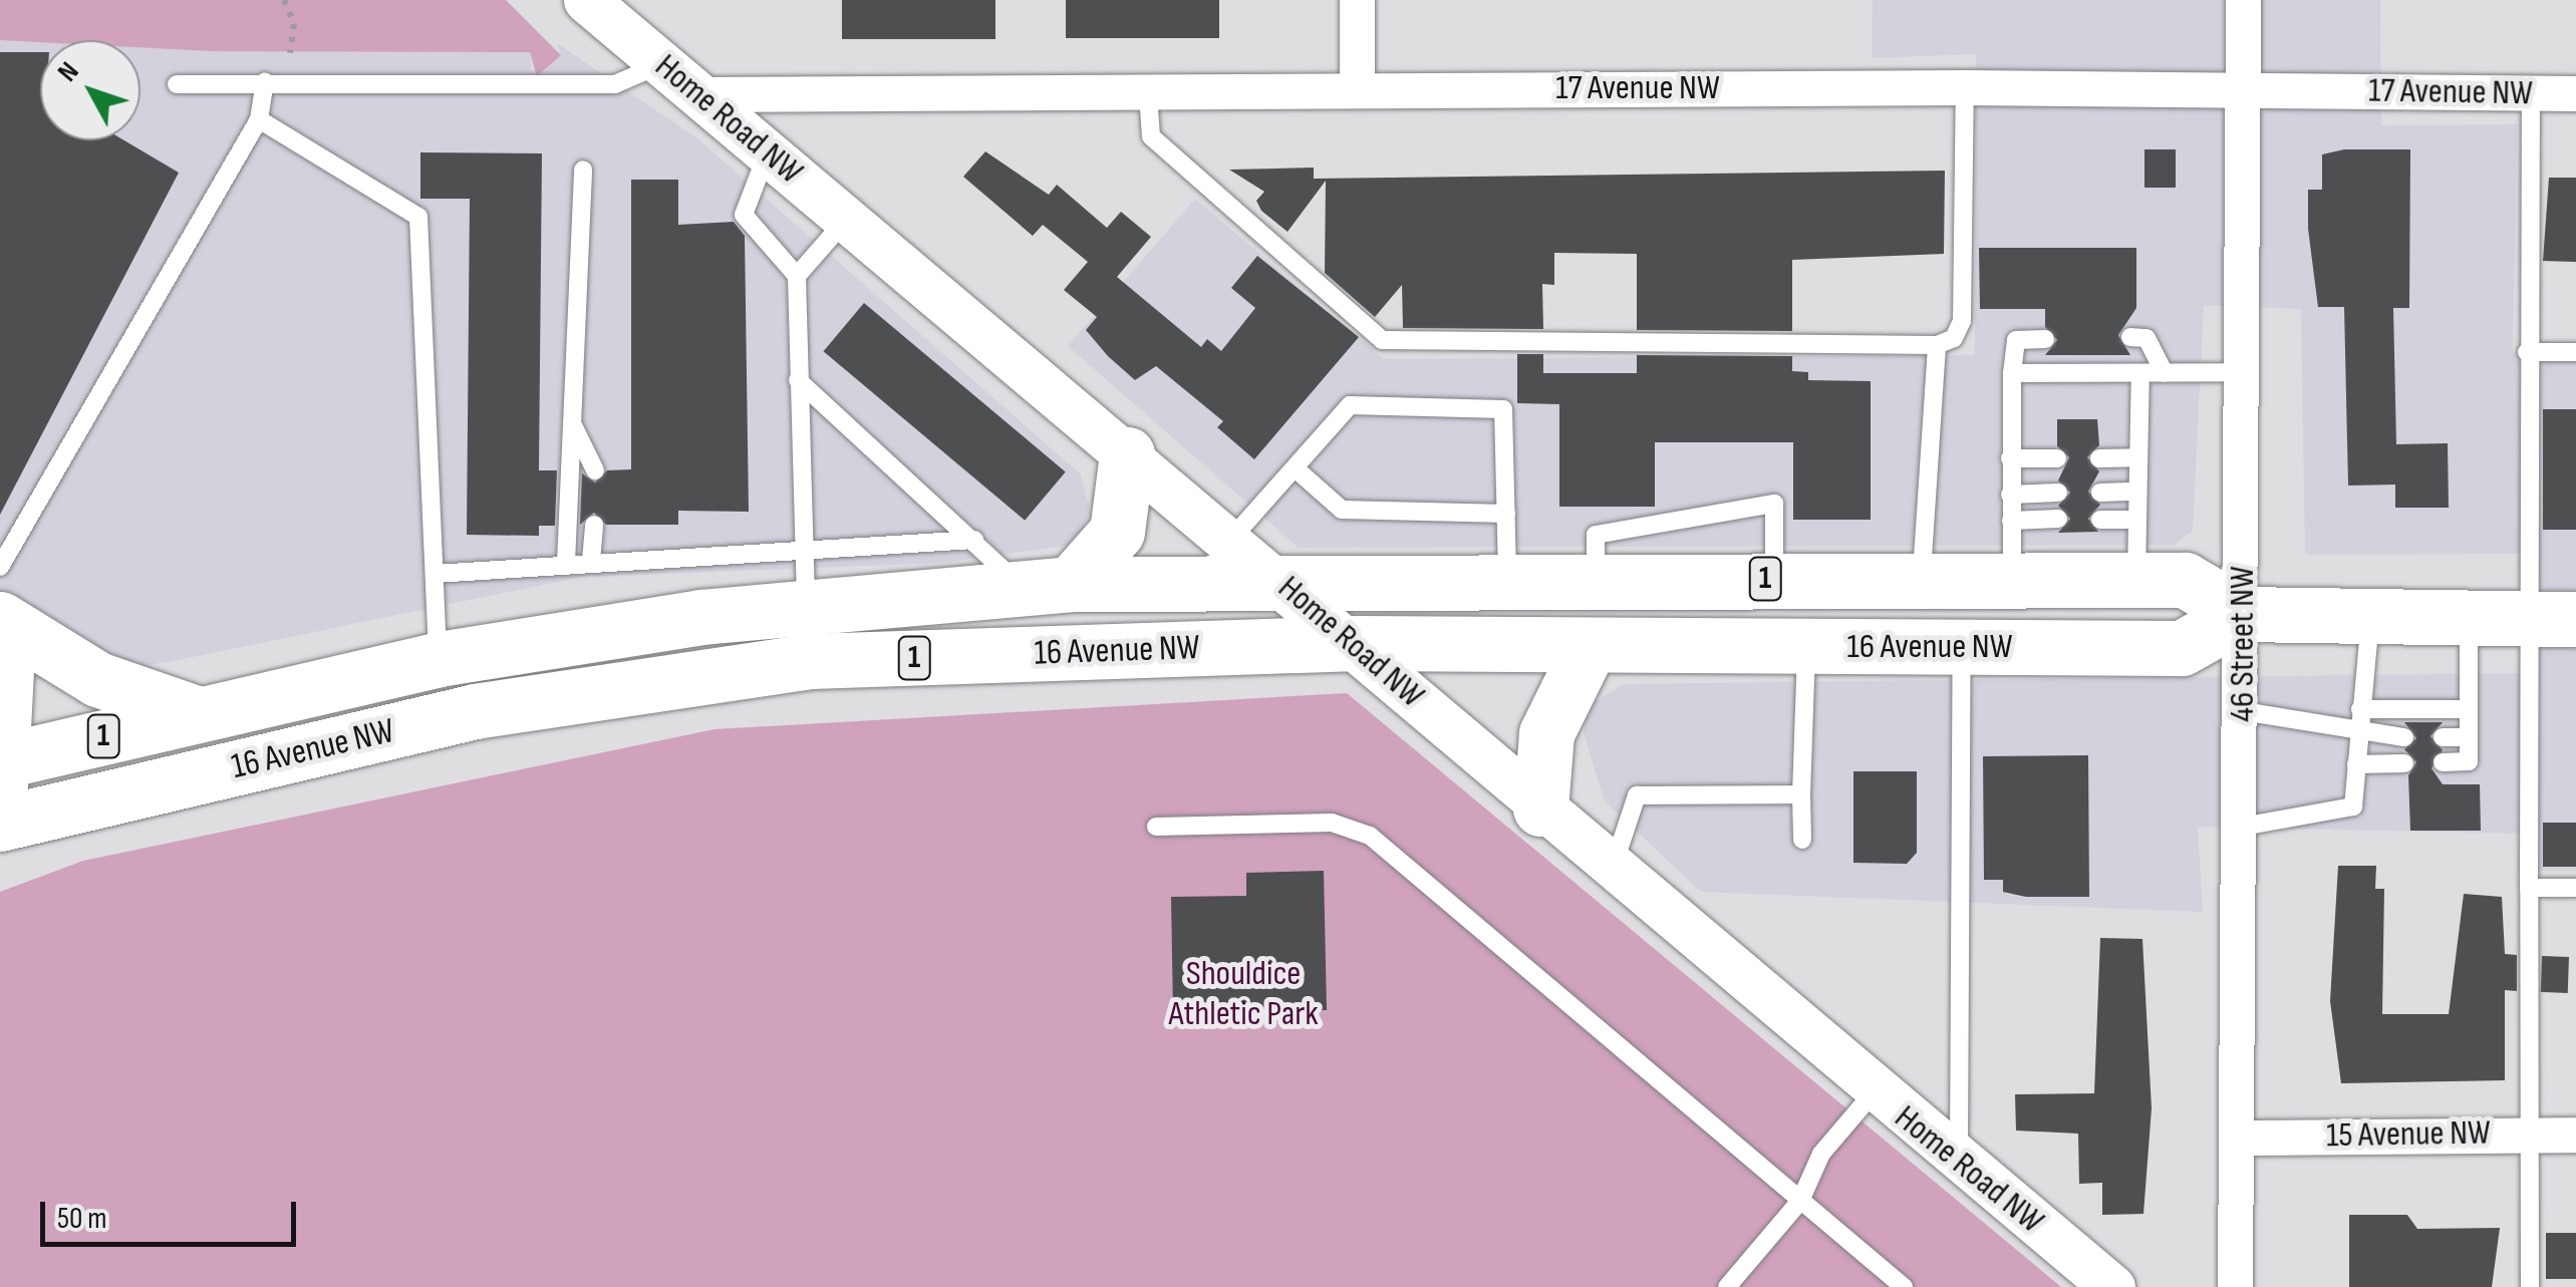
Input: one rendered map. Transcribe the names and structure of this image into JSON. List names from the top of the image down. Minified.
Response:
{"streets":{"highway":["1","16 Avenue NW"],"street":["17 Avenue NW","Home Road NW","46 Street NW","15 Avenue NW"]},"crossings":[["17 Avenue NW","Home Road NW"],["17 Avenue NW","46 Street NW"],["Home Road NW","16 Avenue NW"],["46 Street NW","16 Avenue NW"],["46 Street NW","15 Avenue NW"]],"parks":["Shouldice Athletic Park"],"scale_bar":"50 m","north":"top left"}
